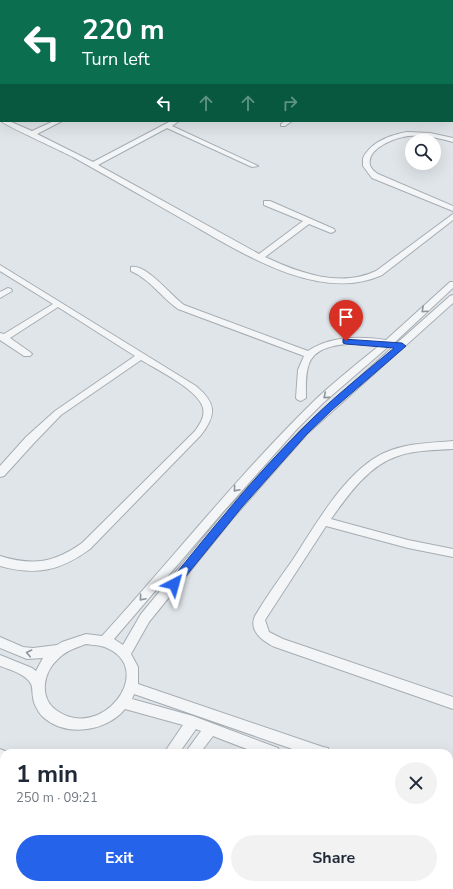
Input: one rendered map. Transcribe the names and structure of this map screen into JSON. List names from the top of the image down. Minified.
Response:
{"page":{"turn":["220 m","Turn left"],"heading":["1 min","250 m · 09:21"],"buttons":["Exit","Share"]}}
